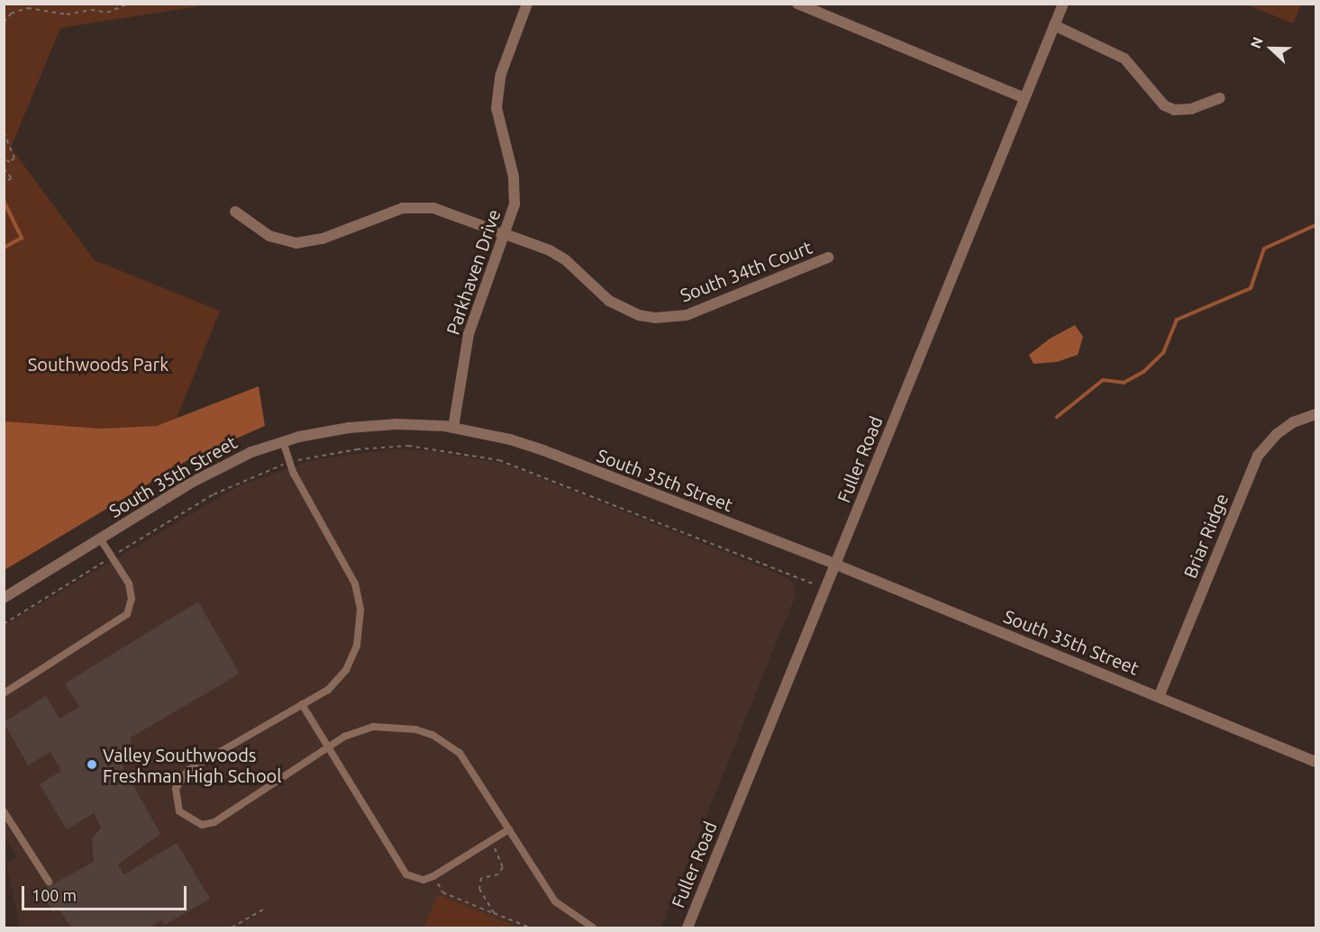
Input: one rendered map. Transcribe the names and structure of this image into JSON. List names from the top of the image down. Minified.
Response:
{"streets":{"street":["South 34th Court","Parkhaven Drive","Fuller Road","South 35th Street","Briar Ridge"]},"crossings":[["South 34th Court","Parkhaven Drive"],["Parkhaven Drive","South 35th Street"],["Fuller Road","South 35th Street"],["South 35th Street","Briar Ridge"]],"parks":["Southwoods Park"],"places":["Valley Southwoods Freshman High School"],"scale_bar":"100 m","north":"left"}
